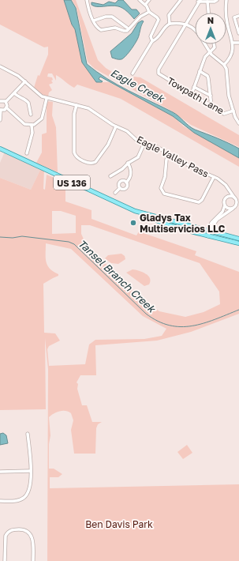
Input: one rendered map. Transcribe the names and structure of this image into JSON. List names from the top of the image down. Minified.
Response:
{"streets":{"main road":["US 136"],"street":["Towpath Lane","Eagle Valley Pass"]},"water":["Eagle Creek","Tansel Branch Creek"],"parks":["Ben Davis Park"],"places":["Gladys Tax Multiservicios LLC"],"north":"top"}
